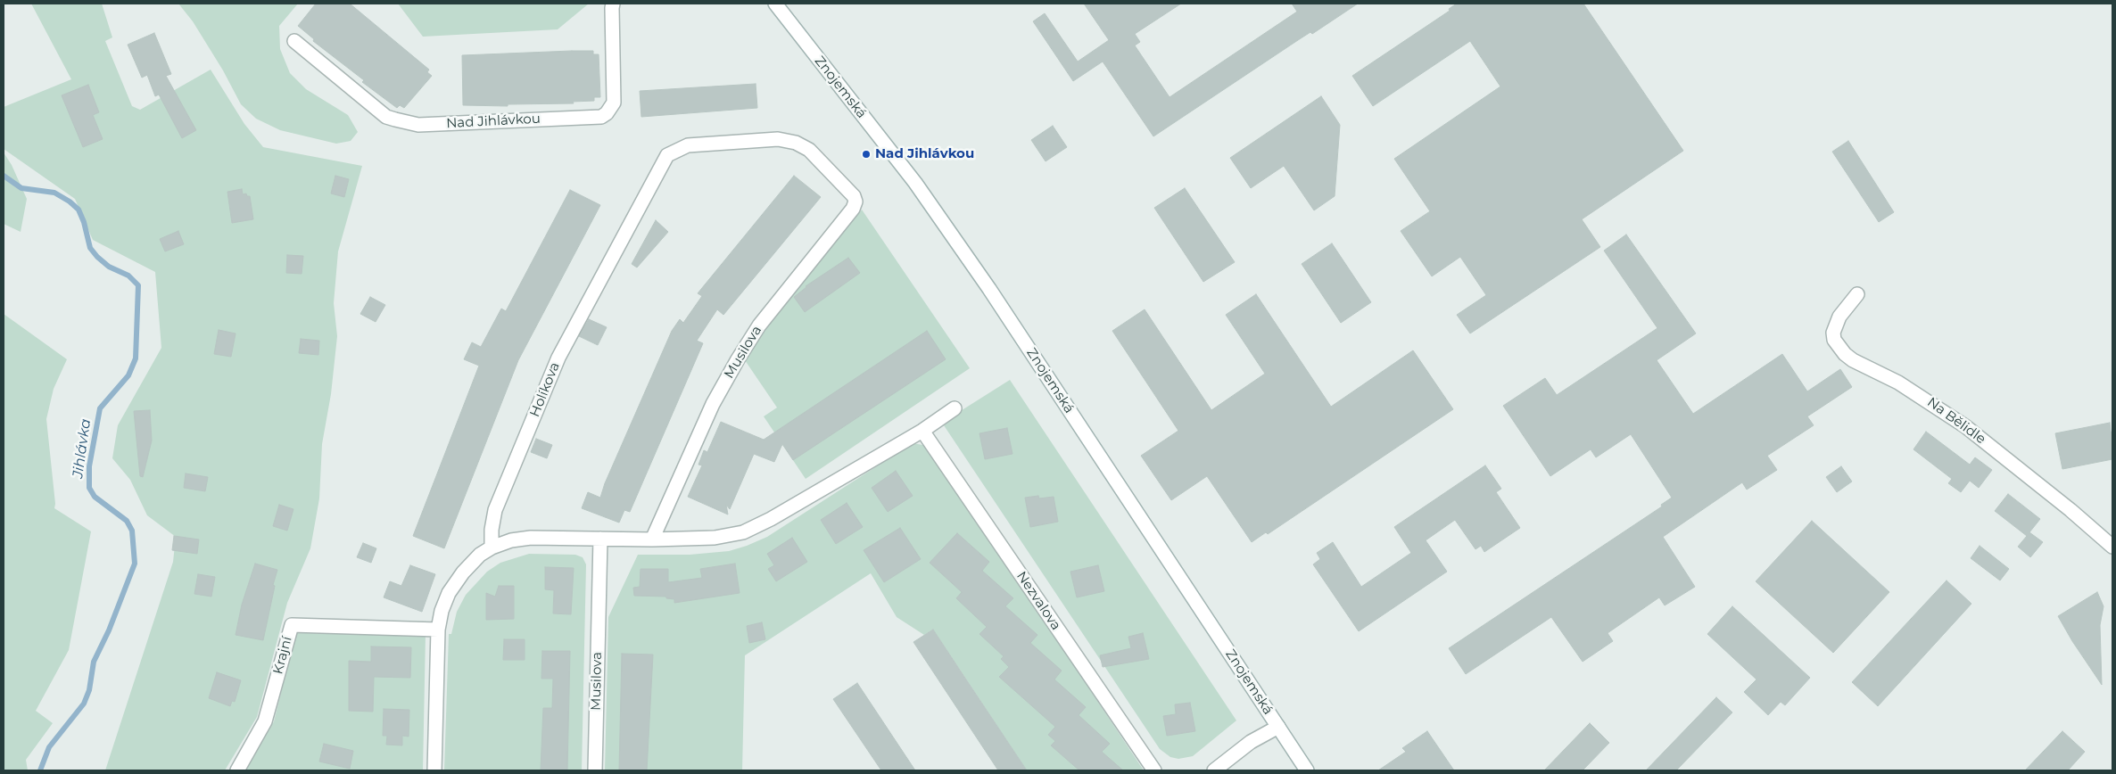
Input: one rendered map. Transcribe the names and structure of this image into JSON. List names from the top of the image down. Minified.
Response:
{"streets":{"street":["Znojemská","Nad Jihlávkou","Musilova","Holíkova","Na Bělidle","Nezvalova","Krajní"]},"crossings":[["Musilova","Holíkova"]],"water":["Jihlávka"],"places":["Nad Jihlávkou"]}
